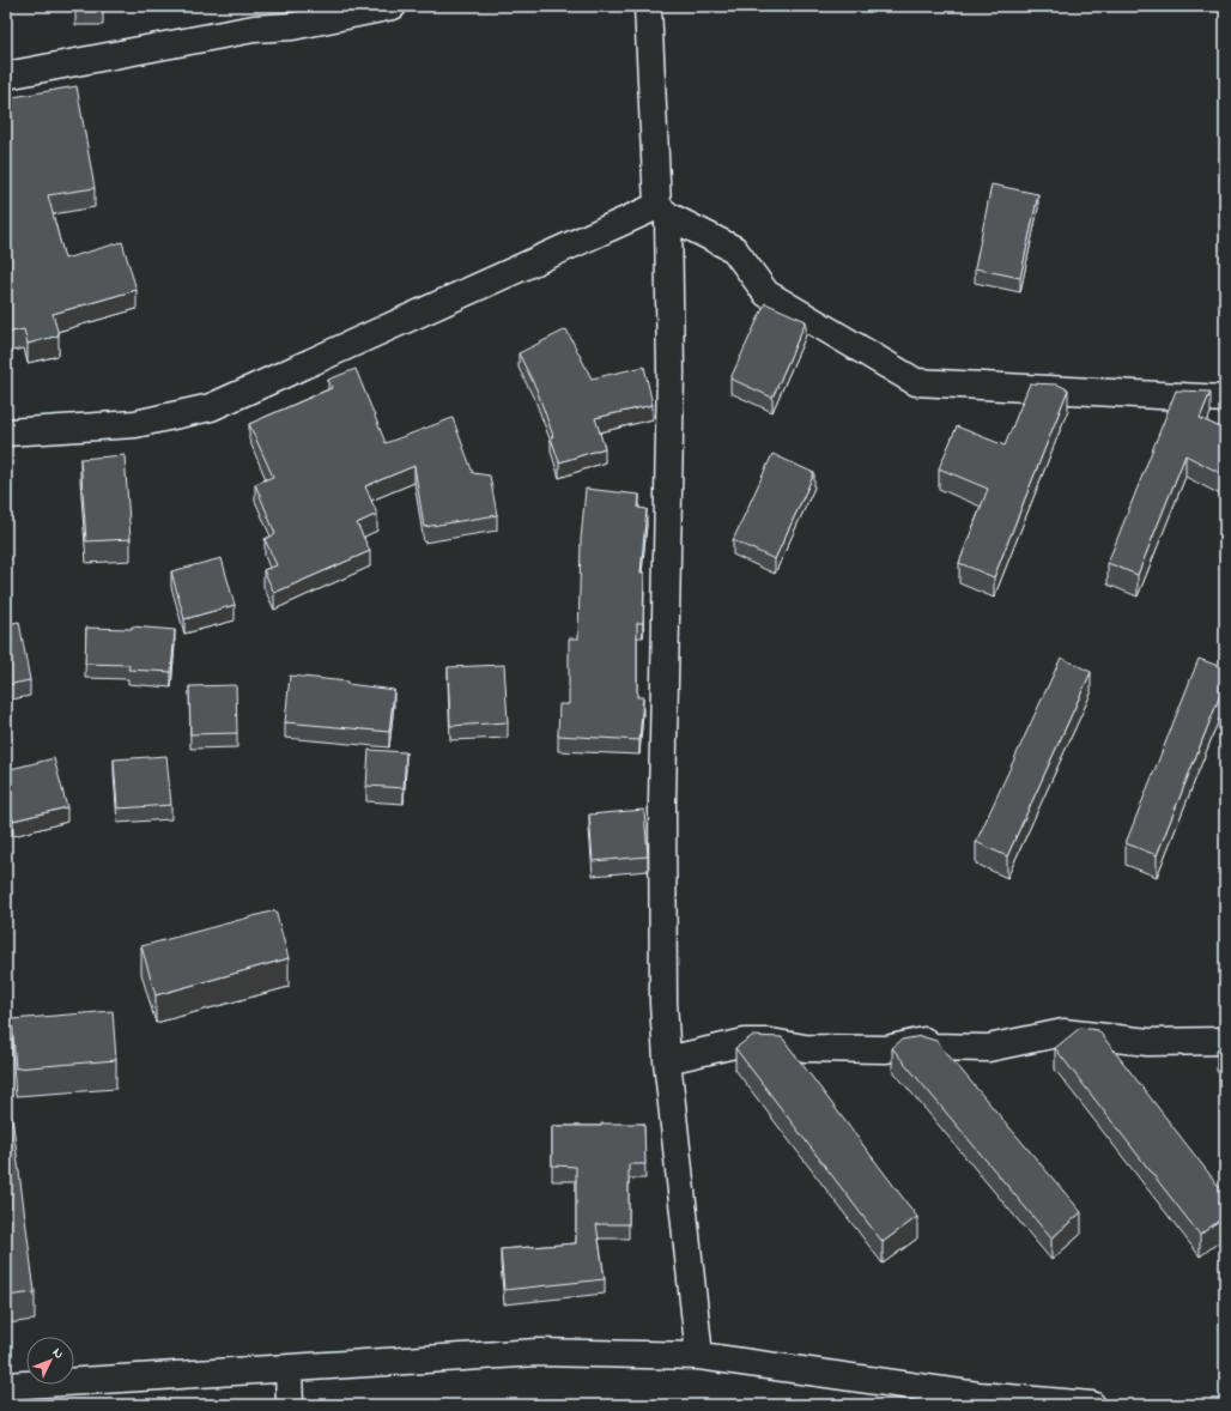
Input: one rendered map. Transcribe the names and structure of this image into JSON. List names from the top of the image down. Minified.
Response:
{"north":"top right"}
